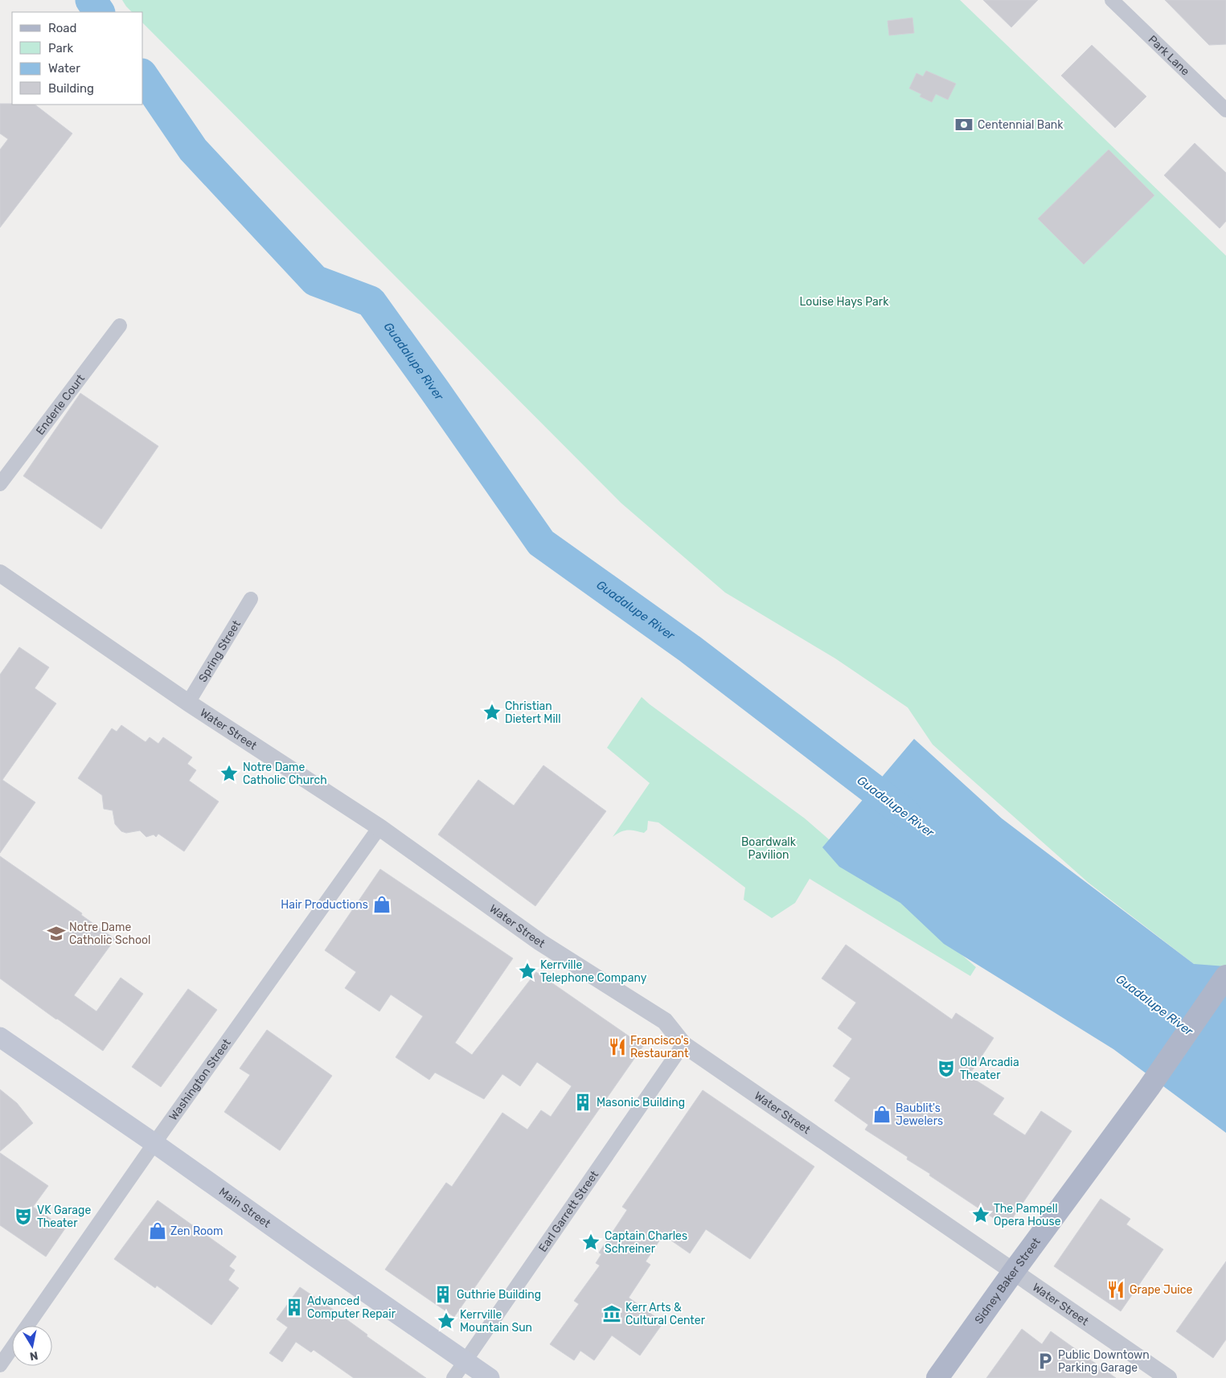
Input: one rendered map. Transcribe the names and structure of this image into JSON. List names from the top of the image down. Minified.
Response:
{"streets":{"main road":["Main Street","Sidney Baker Street"],"street":["Park Lane","Enderle Court","Spring Street","Water Street","Washington Street","Earl Garrett Street"]},"crossings":[["Spring Street","Water Street"],["Water Street","Washington Street"],["Water Street","Earl Garrett Street"],["Water Street","Sidney Baker Street"],["Washington Street","Main Street"],["Main Street","Earl Garrett Street"]],"water":["Guadalupe River"],"parks":["Louise Hays Park","Boardwalk Pavilion"],"places":{"bank":["Centennial Bank"],"place":["Christian Dietert Mill","Notre Dame Catholic Church","Kerrville Telephone Company","The Pampell Opera House","Captain Charles Schreiner","Kerrville Mountain Sun"],"shop":["Hair Productions","Baublit's Jewelers","Zen Room"],"school or university":["Notre Dame Catholic School"],"restaurant":["Francisco's Restaurant","Grape Juice"],"theatre":["Old Arcadia Theater","VK Garage Theater"],"building":["Masonic Building","Guthrie Building","Advanced Computer Repair"],"museum":["Kerr Arts & Cultural Center"],"parking":["Public Downtown Parking Garage"]},"legend":["Road","Park","Water","Building"],"north":"bottom"}
